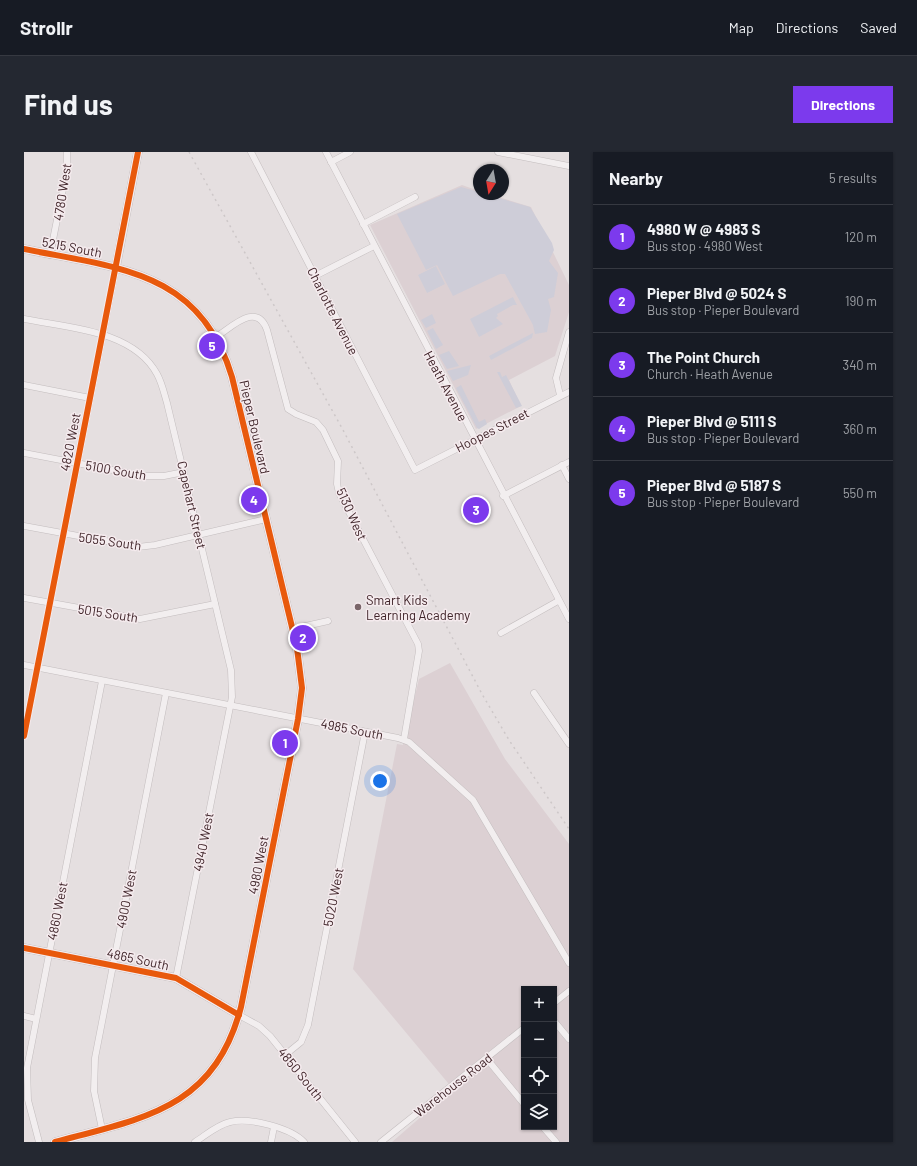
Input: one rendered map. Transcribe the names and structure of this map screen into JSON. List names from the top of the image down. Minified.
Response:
{"streets":{"street":["4780 West","5215 South","Charlotte Avenue","Heath Avenue","Pieper Boulevard","Hoopes Street","4820 West","5100 South","Capehart Street","5130 West","5055 South","5015 South","4985 South","4940 West","4980 West","5020 West","4900 West","4860 West","4865 South","4850 South","Warehouse Road"]},"crossings":[["4780 West","5215 South"],["5215 South","Pieper Boulevard"],["5215 South","4820 West"],["Charlotte Avenue","Hoopes Street"],["Heath Avenue","Hoopes Street"],["Pieper Boulevard","4820 West"],["Pieper Boulevard","5130 West"],["Pieper Boulevard","5055 South"],["Pieper Boulevard","4985 South"],["Pieper Boulevard","4980 West"],["4820 West","5100 South"],["4820 West","Capehart Street"],["4820 West","5055 South"],["4820 West","5015 South"],["4820 West","4985 South"],["5100 South","Capehart Street"],["Capehart Street","5055 South"],["Capehart Street","5015 South"],["Capehart Street","4985 South"],["Capehart Street","4940 West"],["5130 West","4985 South"],["4985 South","4940 West"],["4985 South","4980 West"],["4985 South","5020 West"],["4985 South","4900 West"],["4985 South","4860 West"],["4940 West","4865 South"],["4980 West","4900 West"],["4980 West","4865 South"],["4980 West","4850 South"],["5020 West","4850 South"],["4900 West","4865 South"],["4860 West","4865 South"],["4865 South","4850 South"]],"places":["Smart Kids Learning Academy"],"north":"bottom","page":{"header":"Strollr","nav":["Map","Directions","Saved"],"buttons":"Directions","title":"Find us","heading":["Nearby","5 results"],"list":[{"mark":"1","name":"4980 W @ 4983 S","note":"Bus stop · 4980 West","value":"120 m"},{"mark":"2","name":"Pieper Blvd @ 5024 S","note":"Bus stop · Pieper Boulevard","value":"190 m"},{"mark":"3","name":"The Point Church","note":"Church · Heath Avenue","value":"340 m"},{"mark":"4","name":"Pieper Blvd @ 5111 S","note":"Bus stop · Pieper Boulevard","value":"360 m"},{"mark":"5","name":"Pieper Blvd @ 5187 S","note":"Bus stop · Pieper Boulevard","value":"550 m"}],"pins":["5","4","3","2","1"],"map_buttons":["+","−"]}}
